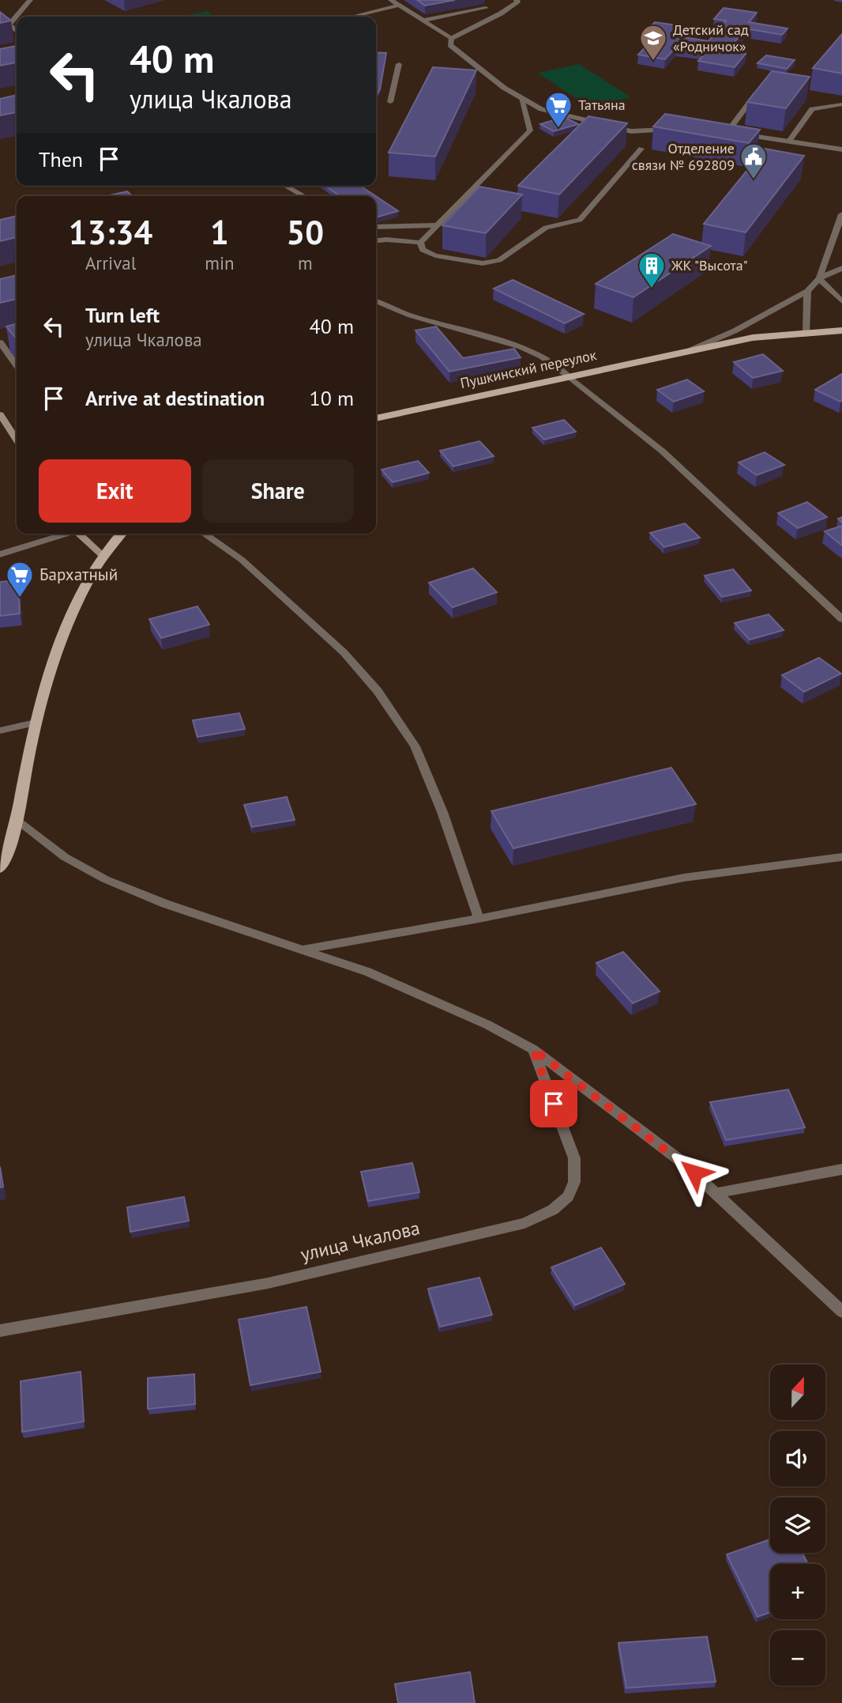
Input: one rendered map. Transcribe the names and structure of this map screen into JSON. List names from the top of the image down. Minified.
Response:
{"streets":{"main road":["Пушкинский переулок"],"street":["улица Чкалова"]},"places":{"school or university":["Детский сад «Родничок»"],"supermarket":["Татьяна","Бархатный"],"public building":["Отделение связи № 692809"],"building":["ЖК \"Высота\""]},"north":"top","page":{"turn":["40 m","улица Чкалова"],"then":"Then","eta":["13:34","Arrival","1","min","50","m"],"list":[{"name":"Turn left","note":"улица Чкалова","value":"40 m"},{"name":"Arrive at destination","value":"10 m"}],"buttons":["Exit","Share"],"map_buttons":["+","−"]}}
